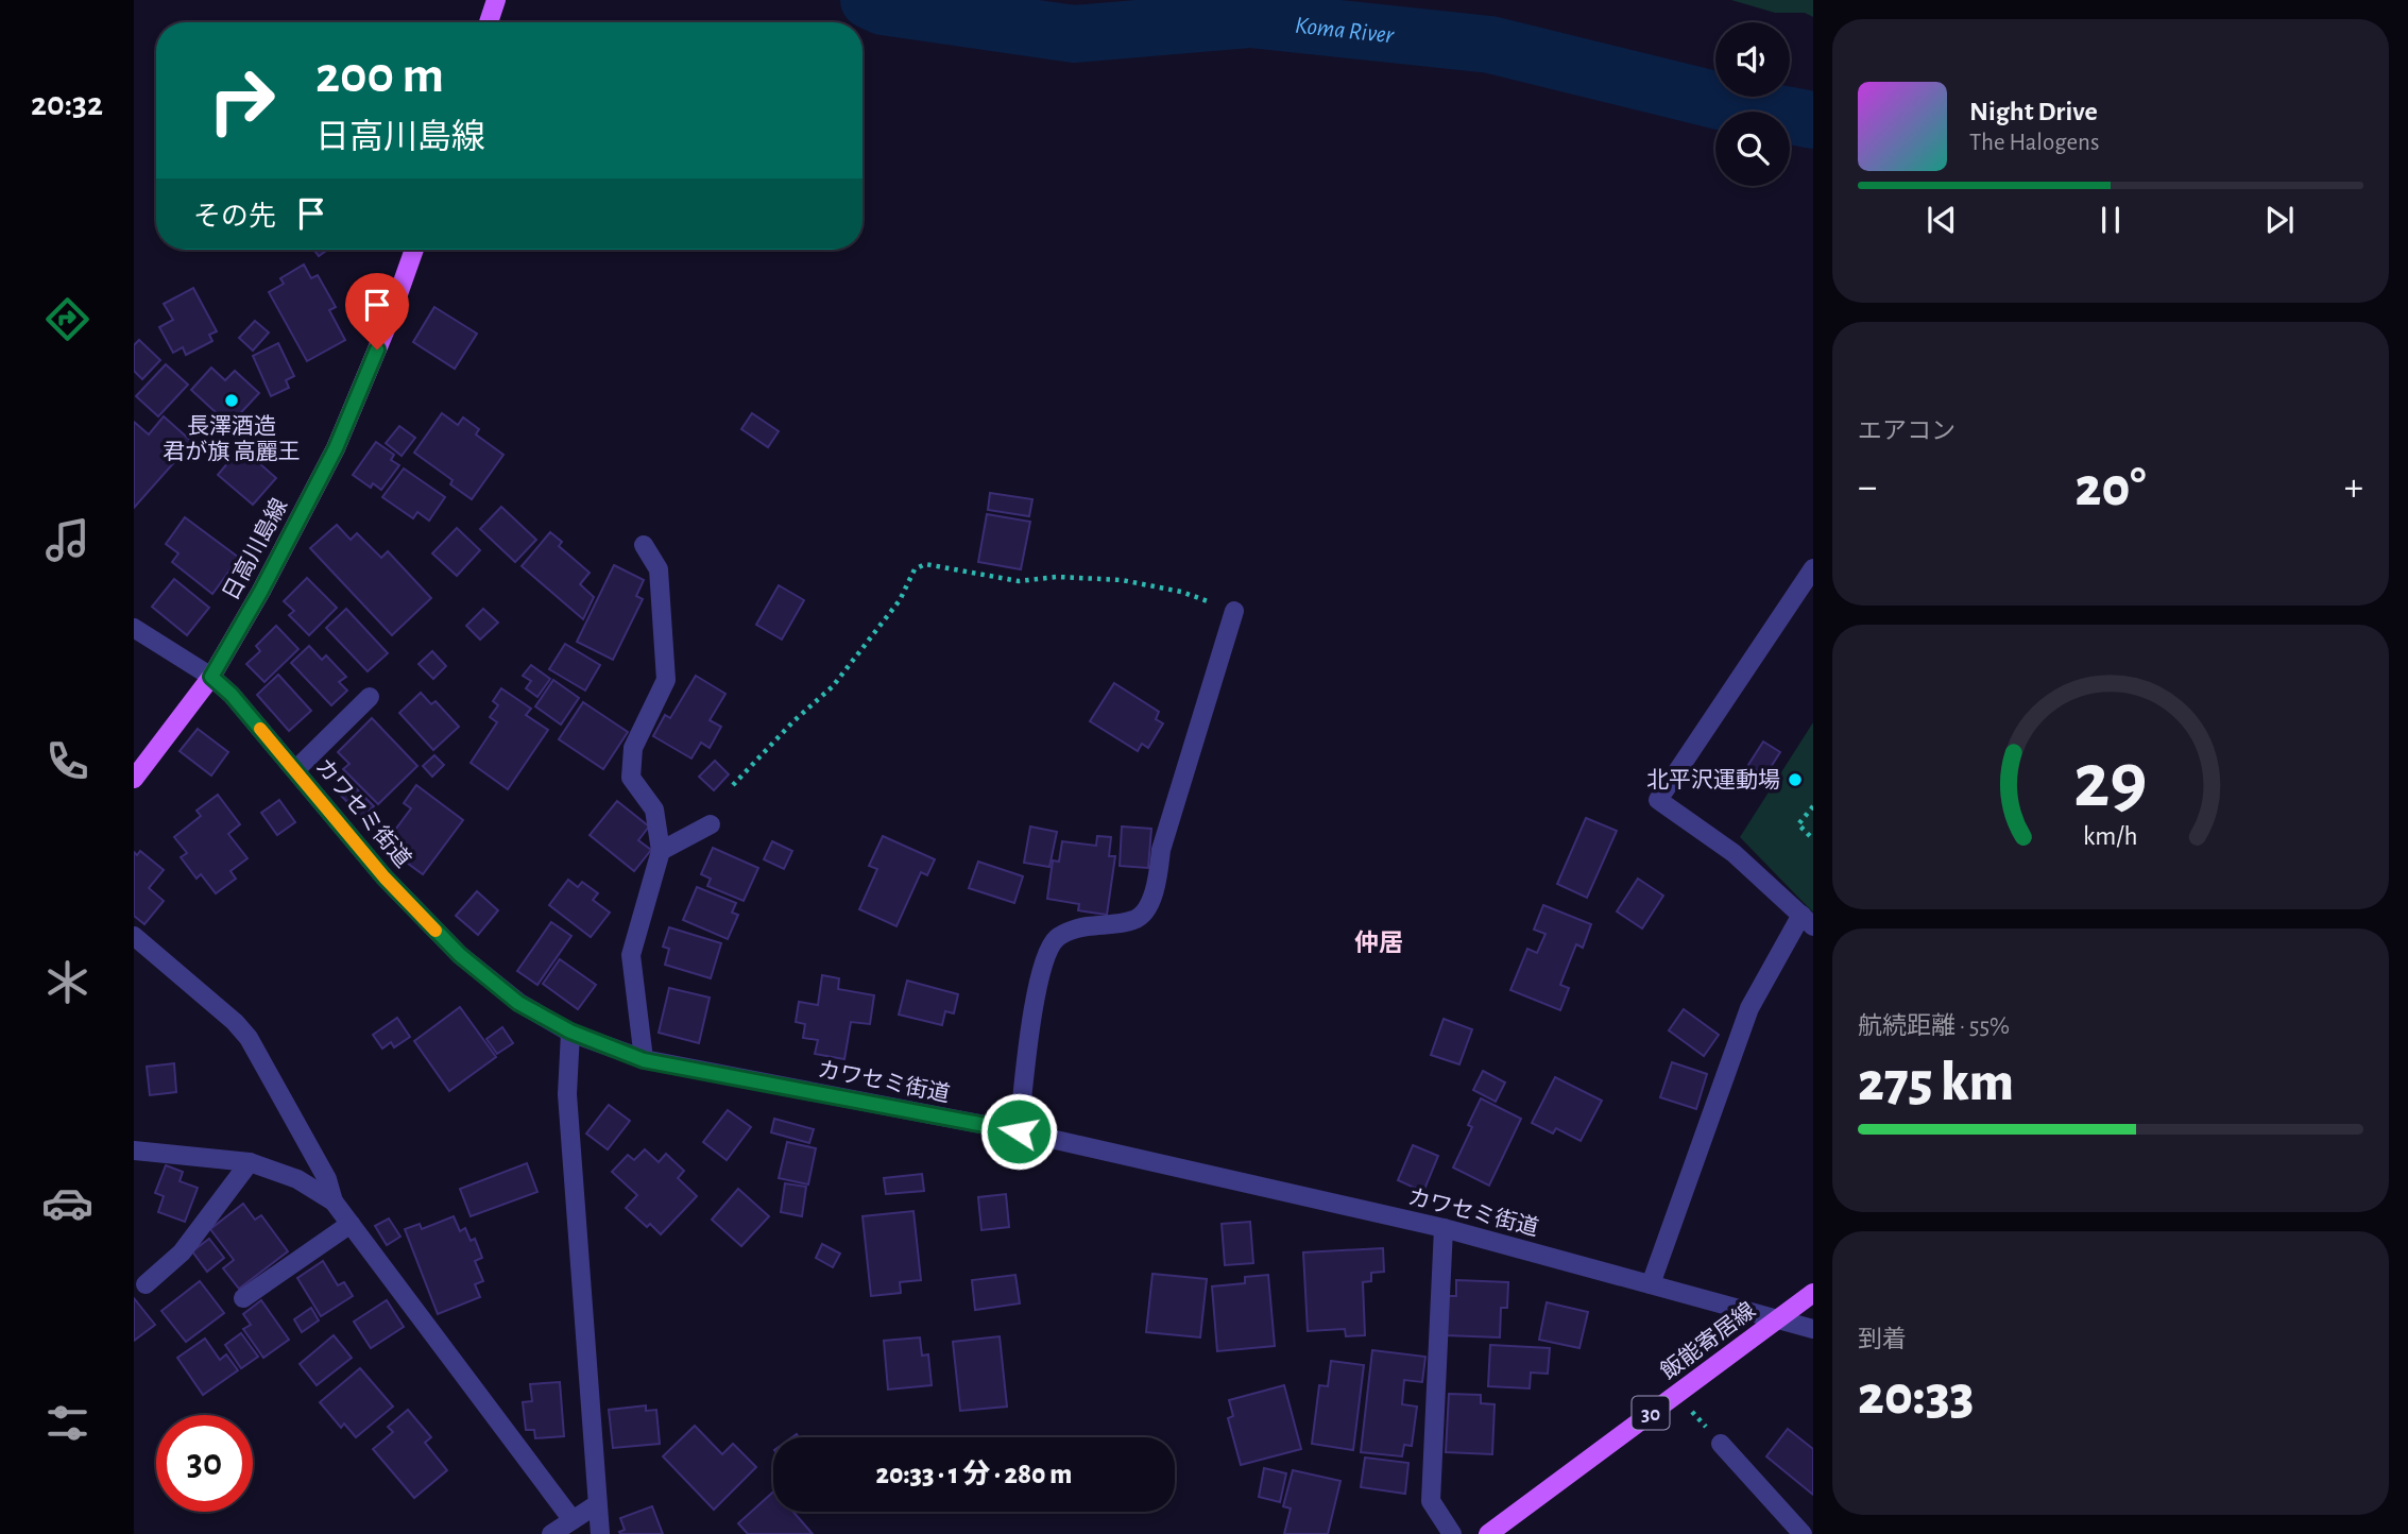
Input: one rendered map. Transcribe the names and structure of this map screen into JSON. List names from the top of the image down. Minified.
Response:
{"streets":{"main road":["日高川島線","飯能寄居線","30"],"street":["カワセミ街道"]},"crossings":[["日高川島線","カワセミ街道"],["カワセミ街道","飯能寄居線"]],"districts":["仲居"],"water":["Koma River"],"places":["長澤酒造 君が旗 高麗王","北平沢運動場"],"page":{"tabs":"20:32","turn":["200 m","日高川島線"],"song":["Night Drive","The Halogens"],"then":"その先","tile":["エアコン",["航続距離 · 55%","275 km"],["到着","20:33"]],"heat":["−","20°","+"],"limit":"30","trip":"20:33 · 1 分 · 280 m","gauge":["29","km/h"]}}
